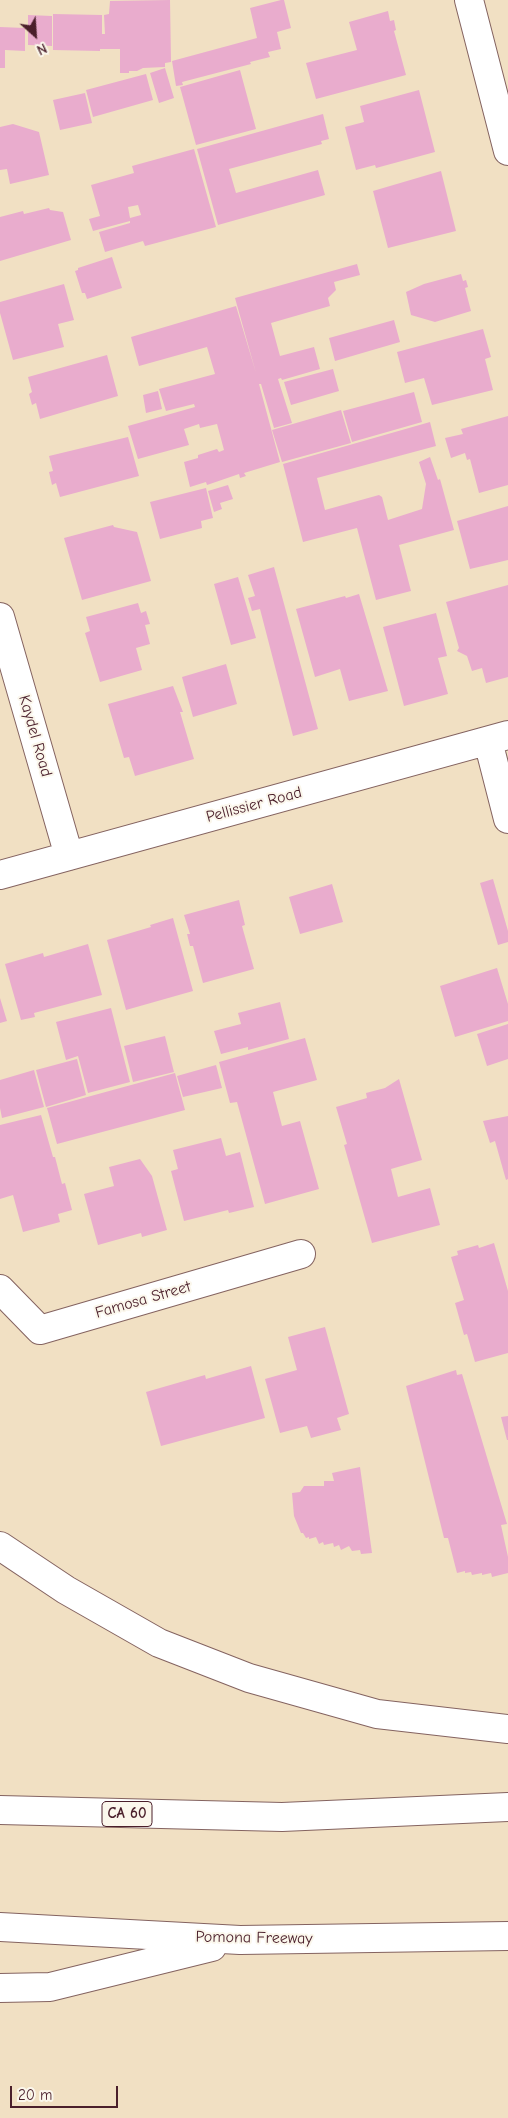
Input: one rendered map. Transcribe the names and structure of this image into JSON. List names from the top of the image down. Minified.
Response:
{"streets":{"main road":["Kaydel Road","Pellissier Road","Famosa Street","CA 60","Pomona Freeway"]},"crossings":[["Kaydel Road","Pellissier Road"]],"scale_bar":"20 m","north":"bottom right"}
